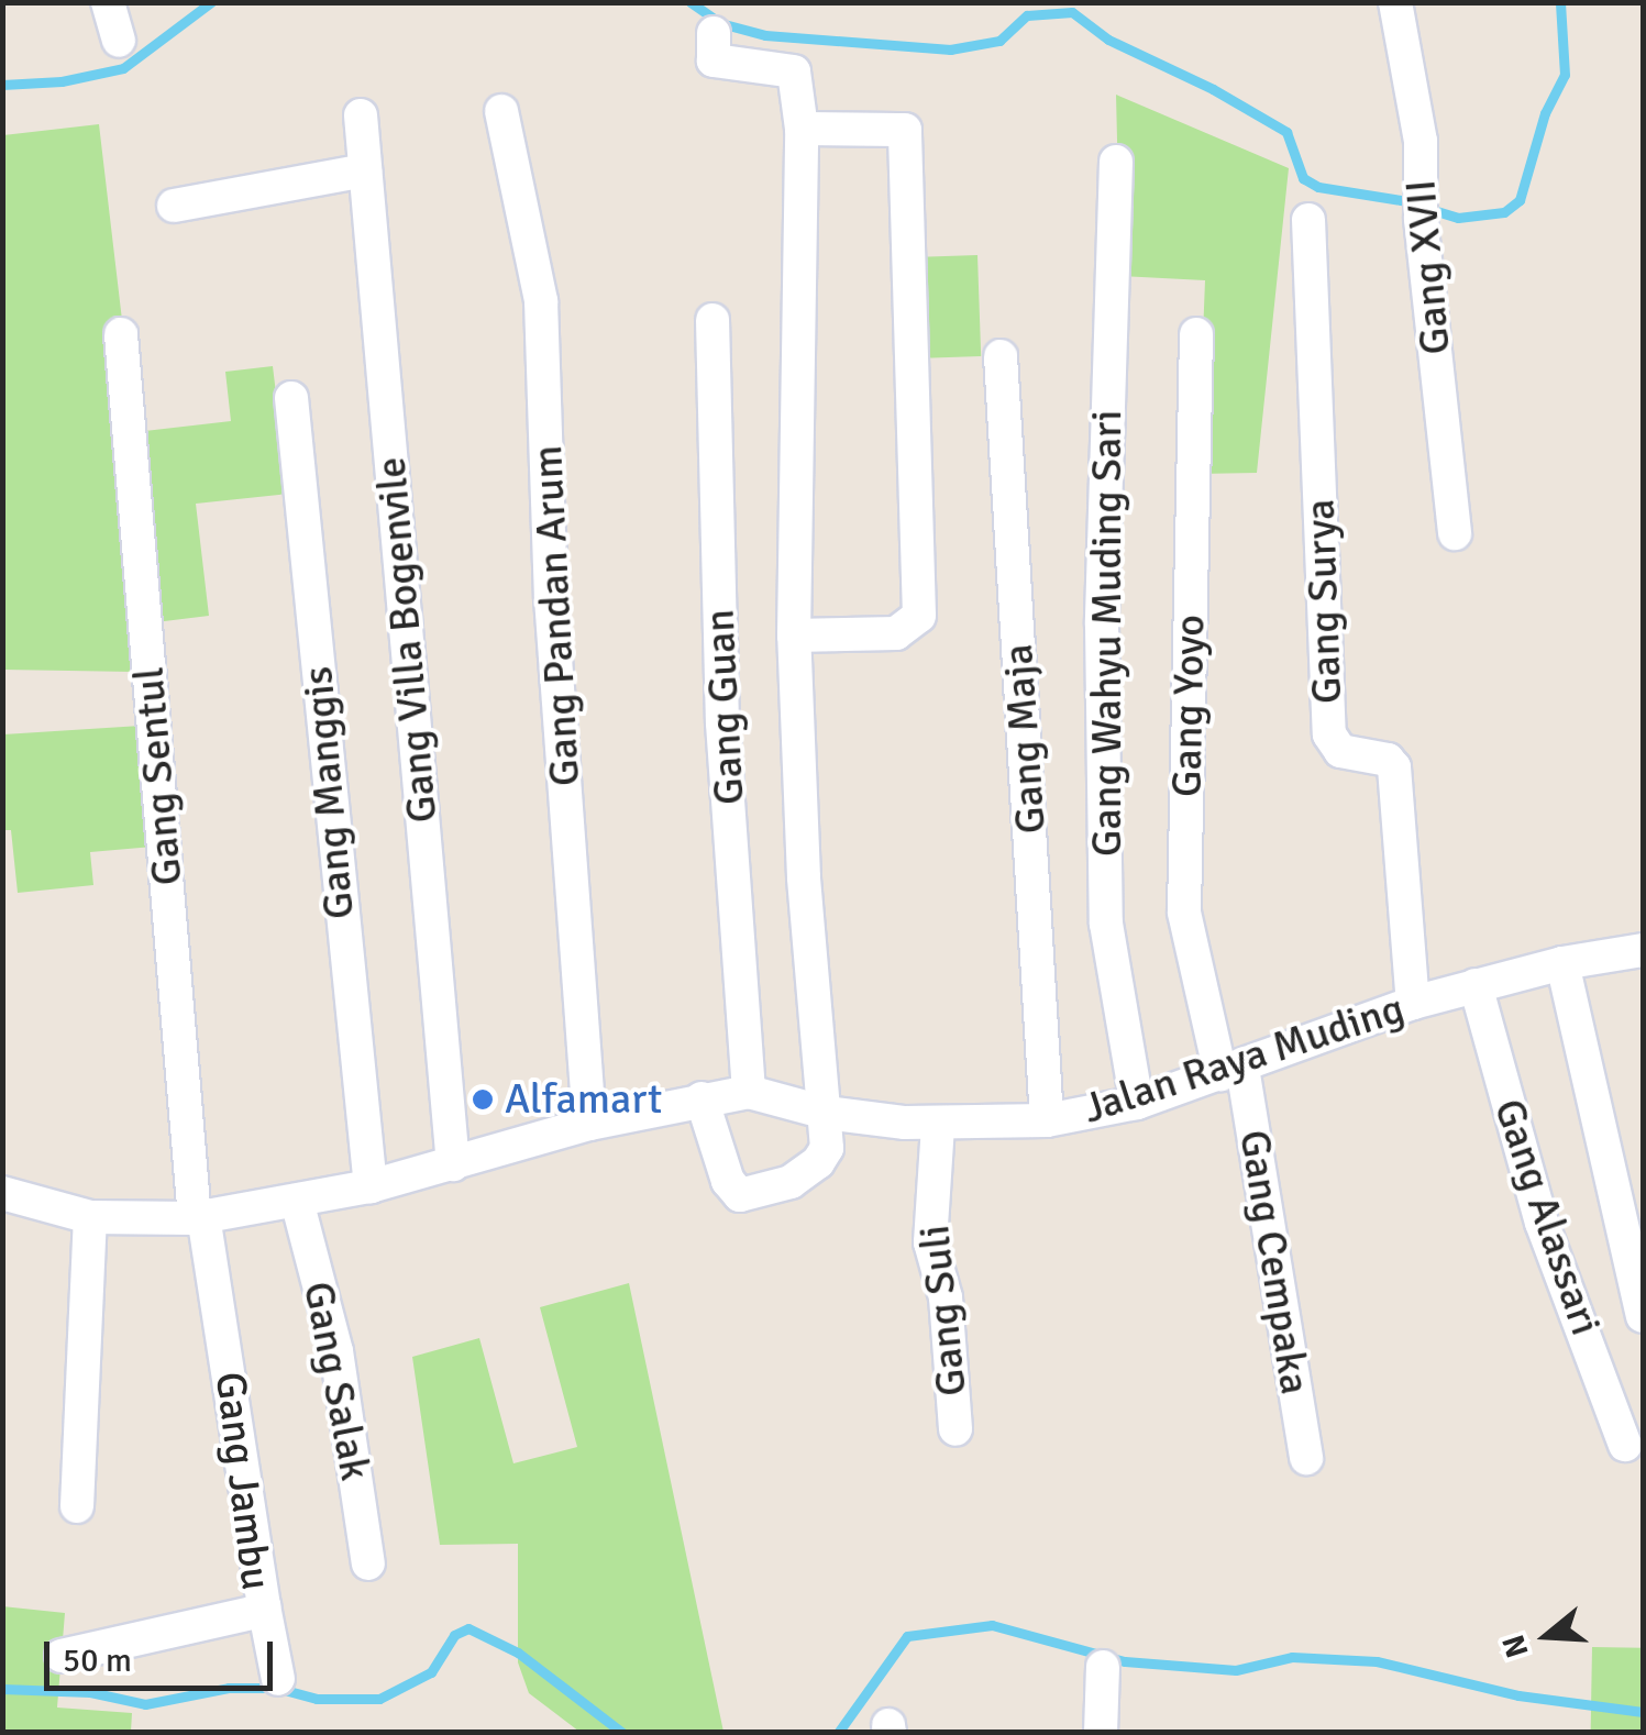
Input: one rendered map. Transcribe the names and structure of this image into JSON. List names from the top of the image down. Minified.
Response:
{"streets":{"street":["Gang XVII","Gang Surya","Gang Pandan Arum","Gang Wahyu Muding Sari","Gang Villa Bogenvile","Gang Yoyo","Gang Guan","Gang Maja","Gang Sentul","Gang Manggis","Jalan Raya Muding","Gang Alassari","Gang Cempaka","Gang Suli","Gang Salak","Gang Jambu"]},"crossings":[["Gang Surya","Jalan Raya Muding"],["Gang Pandan Arum","Jalan Raya Muding"],["Gang Wahyu Muding Sari","Jalan Raya Muding"],["Gang Villa Bogenvile","Jalan Raya Muding"],["Gang Yoyo","Jalan Raya Muding"],["Gang Yoyo","Gang Cempaka"],["Gang Guan","Jalan Raya Muding"],["Gang Maja","Jalan Raya Muding"],["Gang Sentul","Jalan Raya Muding"],["Gang Sentul","Gang Jambu"],["Gang Manggis","Jalan Raya Muding"],["Jalan Raya Muding","Gang Alassari"],["Jalan Raya Muding","Gang Cempaka"],["Jalan Raya Muding","Gang Suli"],["Jalan Raya Muding","Gang Salak"],["Jalan Raya Muding","Gang Jambu"]],"places":["Alfamart"],"scale_bar":"50 m","north":"left"}
